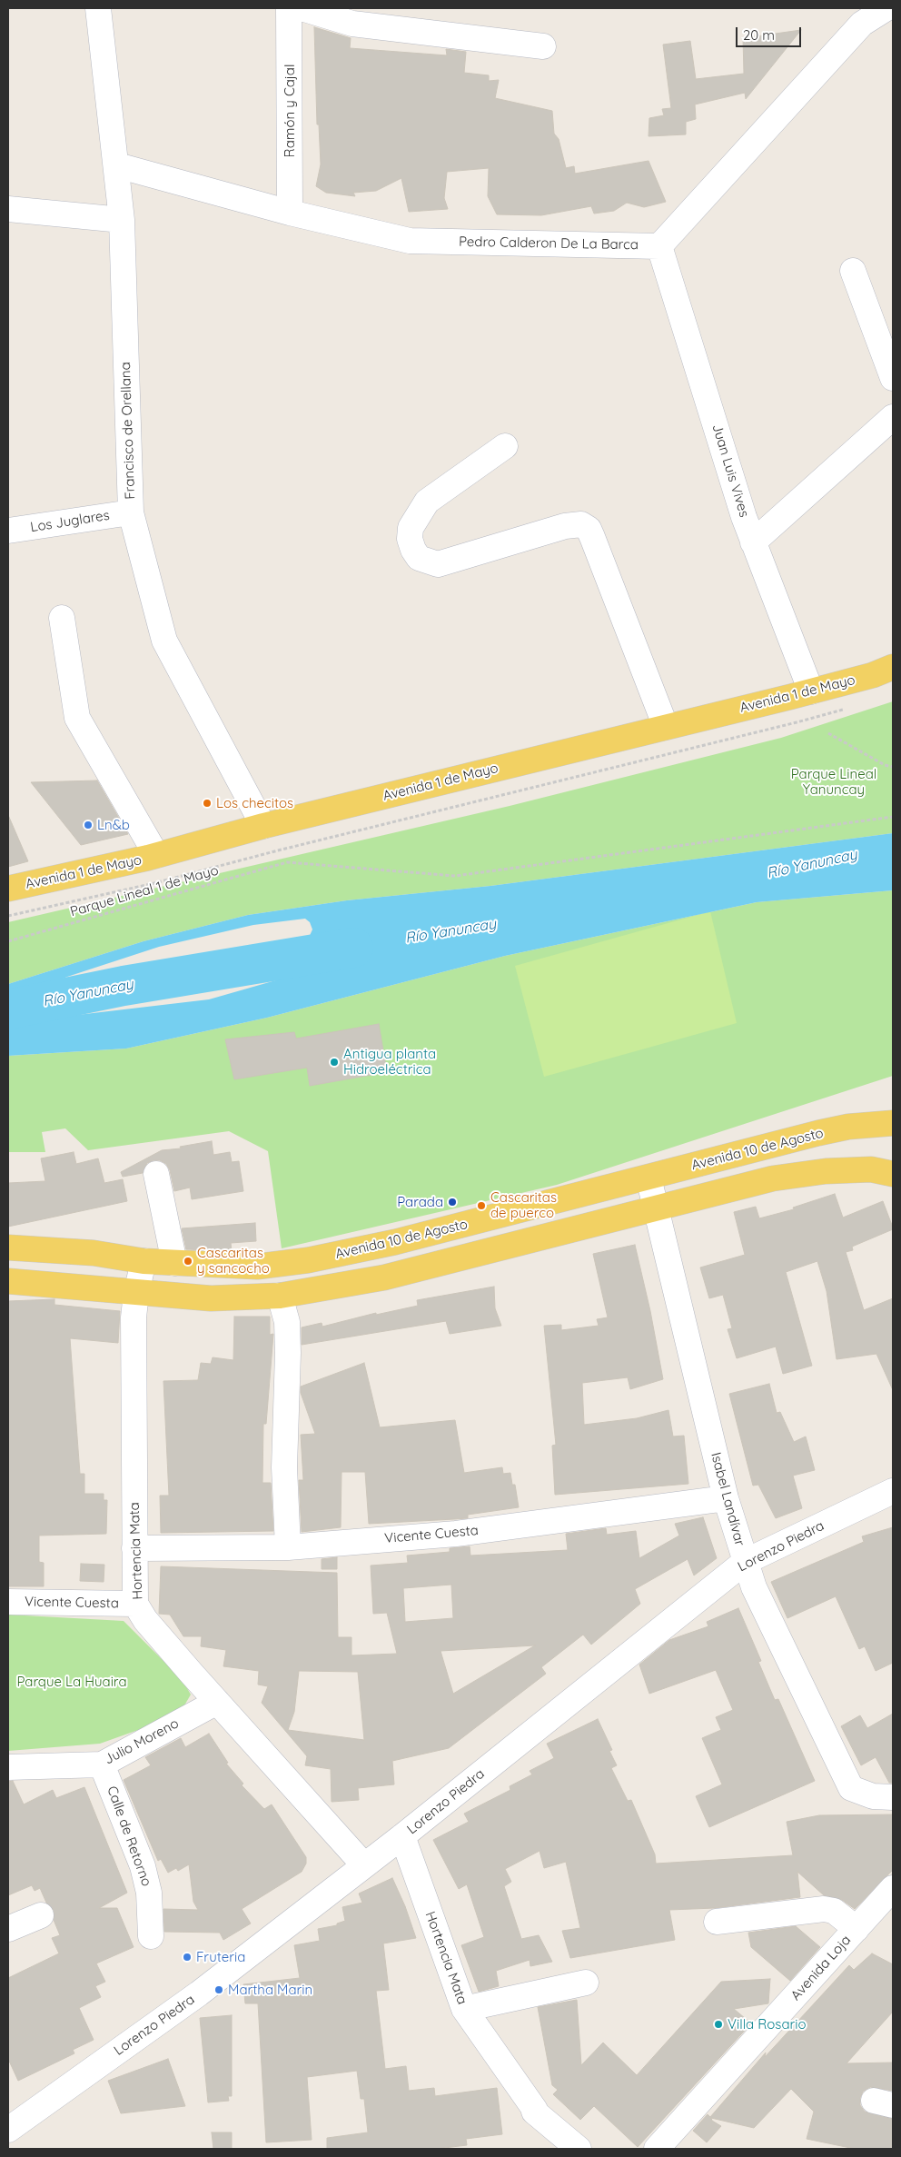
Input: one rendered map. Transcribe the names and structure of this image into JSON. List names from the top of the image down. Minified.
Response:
{"streets":{"main road":["Avenida 1 de Mayo","Avenida 10 de Agosto"],"street":["Ramón y Cajal","Pedro Calderon De La Barca","Francisco de Orellana","Juan Luis Vives","Los Juglares","Isabel Landívar","Vicente Cuesta","Lorenzo Piedra","Hortencia Mata","Julio Moreno","Calle de Retorno","Avenida Loja"],"path":["Parque Lineal 1 de Mayo"]},"crossings":[["Ramón y Cajal","Pedro Calderon De La Barca"],["Pedro Calderon De La Barca","Francisco de Orellana"],["Pedro Calderon De La Barca","Juan Luis Vives"],["Francisco de Orellana","Los Juglares"],["Francisco de Orellana","Avenida 1 de Mayo"],["Juan Luis Vives","Avenida 1 de Mayo"],["Avenida 10 de Agosto","Isabel Landívar"],["Avenida 10 de Agosto","Hortencia Mata"],["Isabel Landívar","Vicente Cuesta"],["Isabel Landívar","Lorenzo Piedra"],["Vicente Cuesta","Hortencia Mata"],["Lorenzo Piedra","Hortencia Mata"],["Hortencia Mata","Julio Moreno"],["Julio Moreno","Calle de Retorno"]],"water":["Río Yanuncay"],"parks":["Parque Lineal Yanuncay","Parque La Huaira"],"places":["Los checitos","Ln&b","Antigua planta Hidroeléctrica","Parada","Cascaritas de puerco","Cascaritas y sancocho","Fruteria","Martha Marin","Villa Rosario"],"scale_bar":"20 m"}
